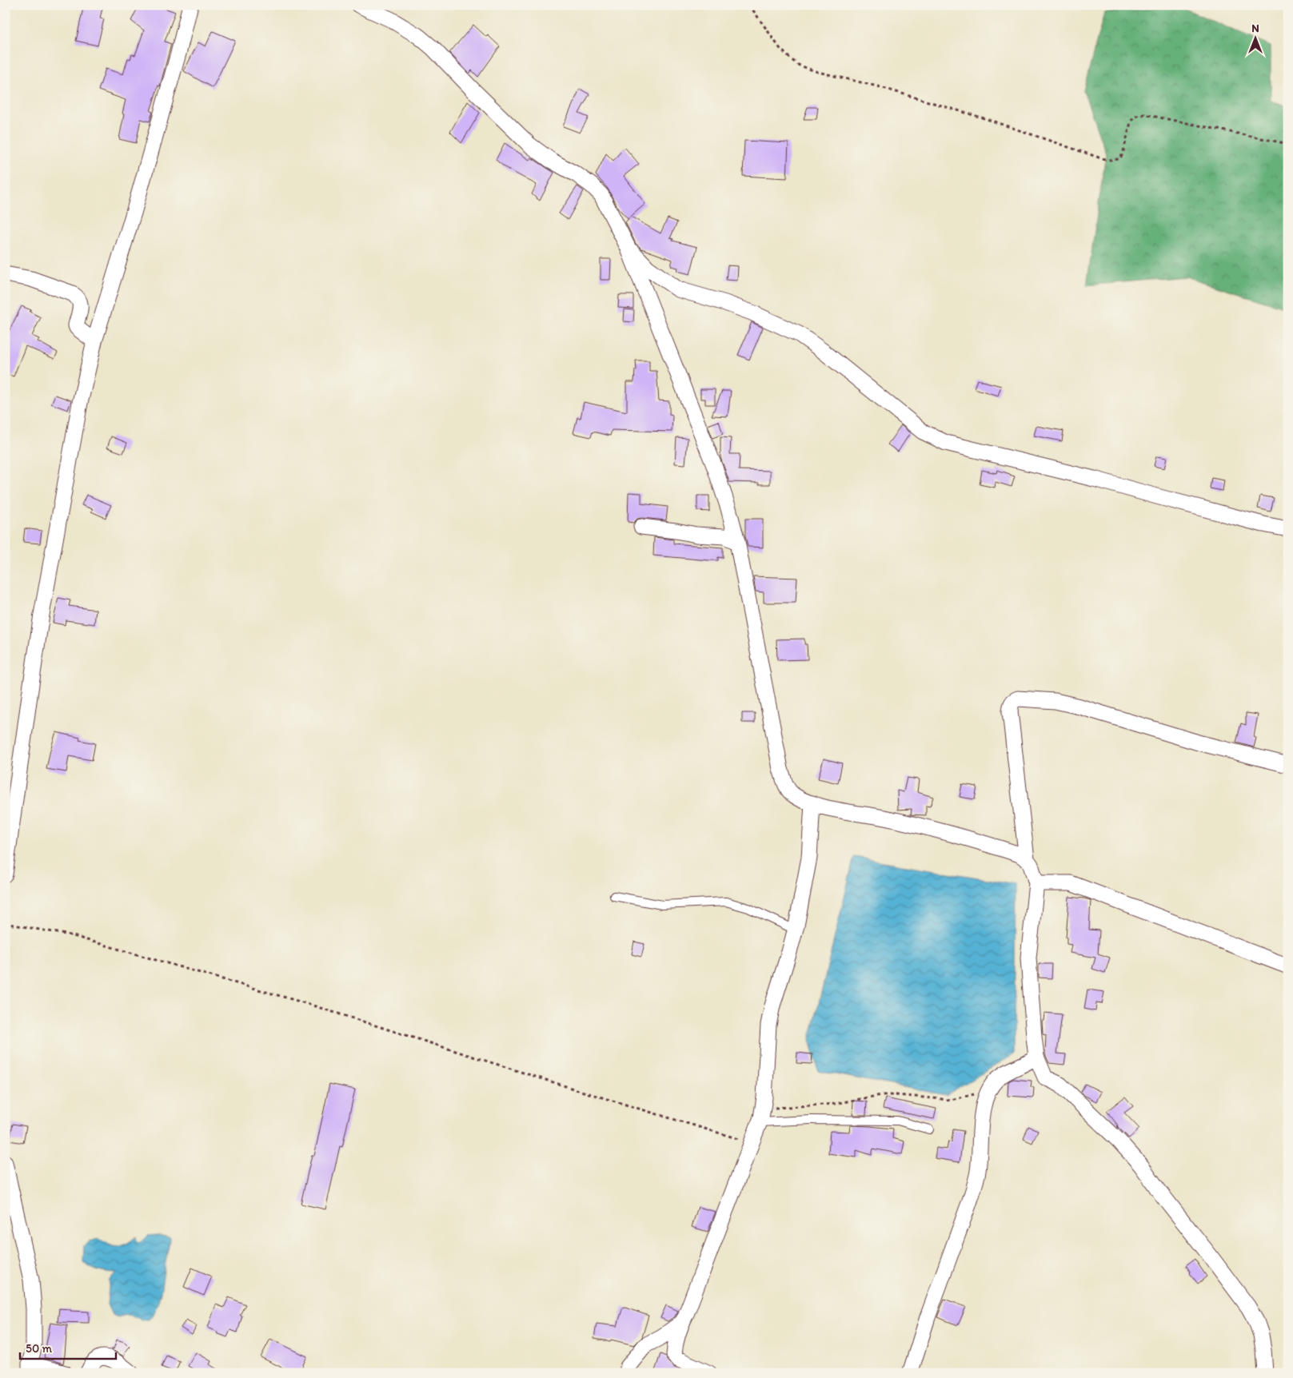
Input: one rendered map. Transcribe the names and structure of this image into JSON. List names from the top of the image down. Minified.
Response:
{"scale_bar":"50 m","north":"top"}
